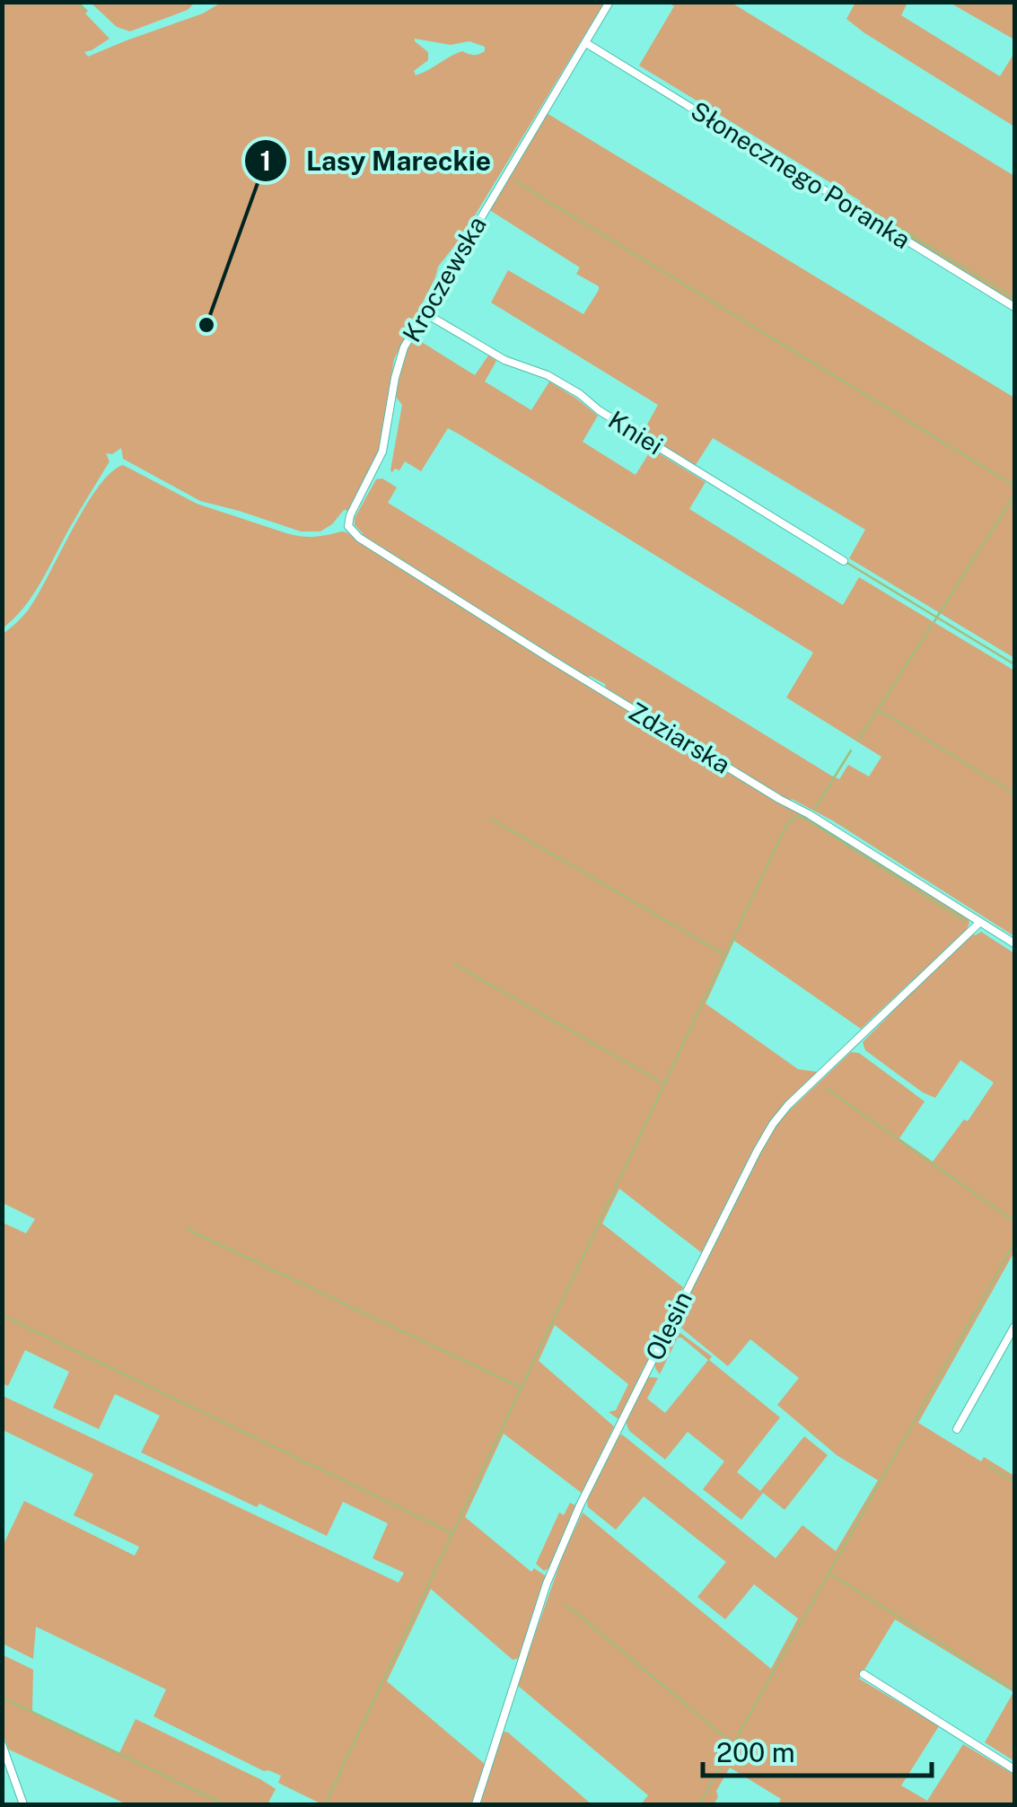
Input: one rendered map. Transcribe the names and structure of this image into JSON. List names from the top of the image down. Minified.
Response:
{"streets":{"street":["Słonecznego Poranka","Kroczewska","Kniei","Zdziarska","Olesin"]},"crossings":[["Słonecznego Poranka","Kroczewska"],["Kroczewska","Kniei"],["Kroczewska","Zdziarska"],["Zdziarska","Olesin"]],"places":["Lasy Mareckie"],"scale_bar":"200 m"}
